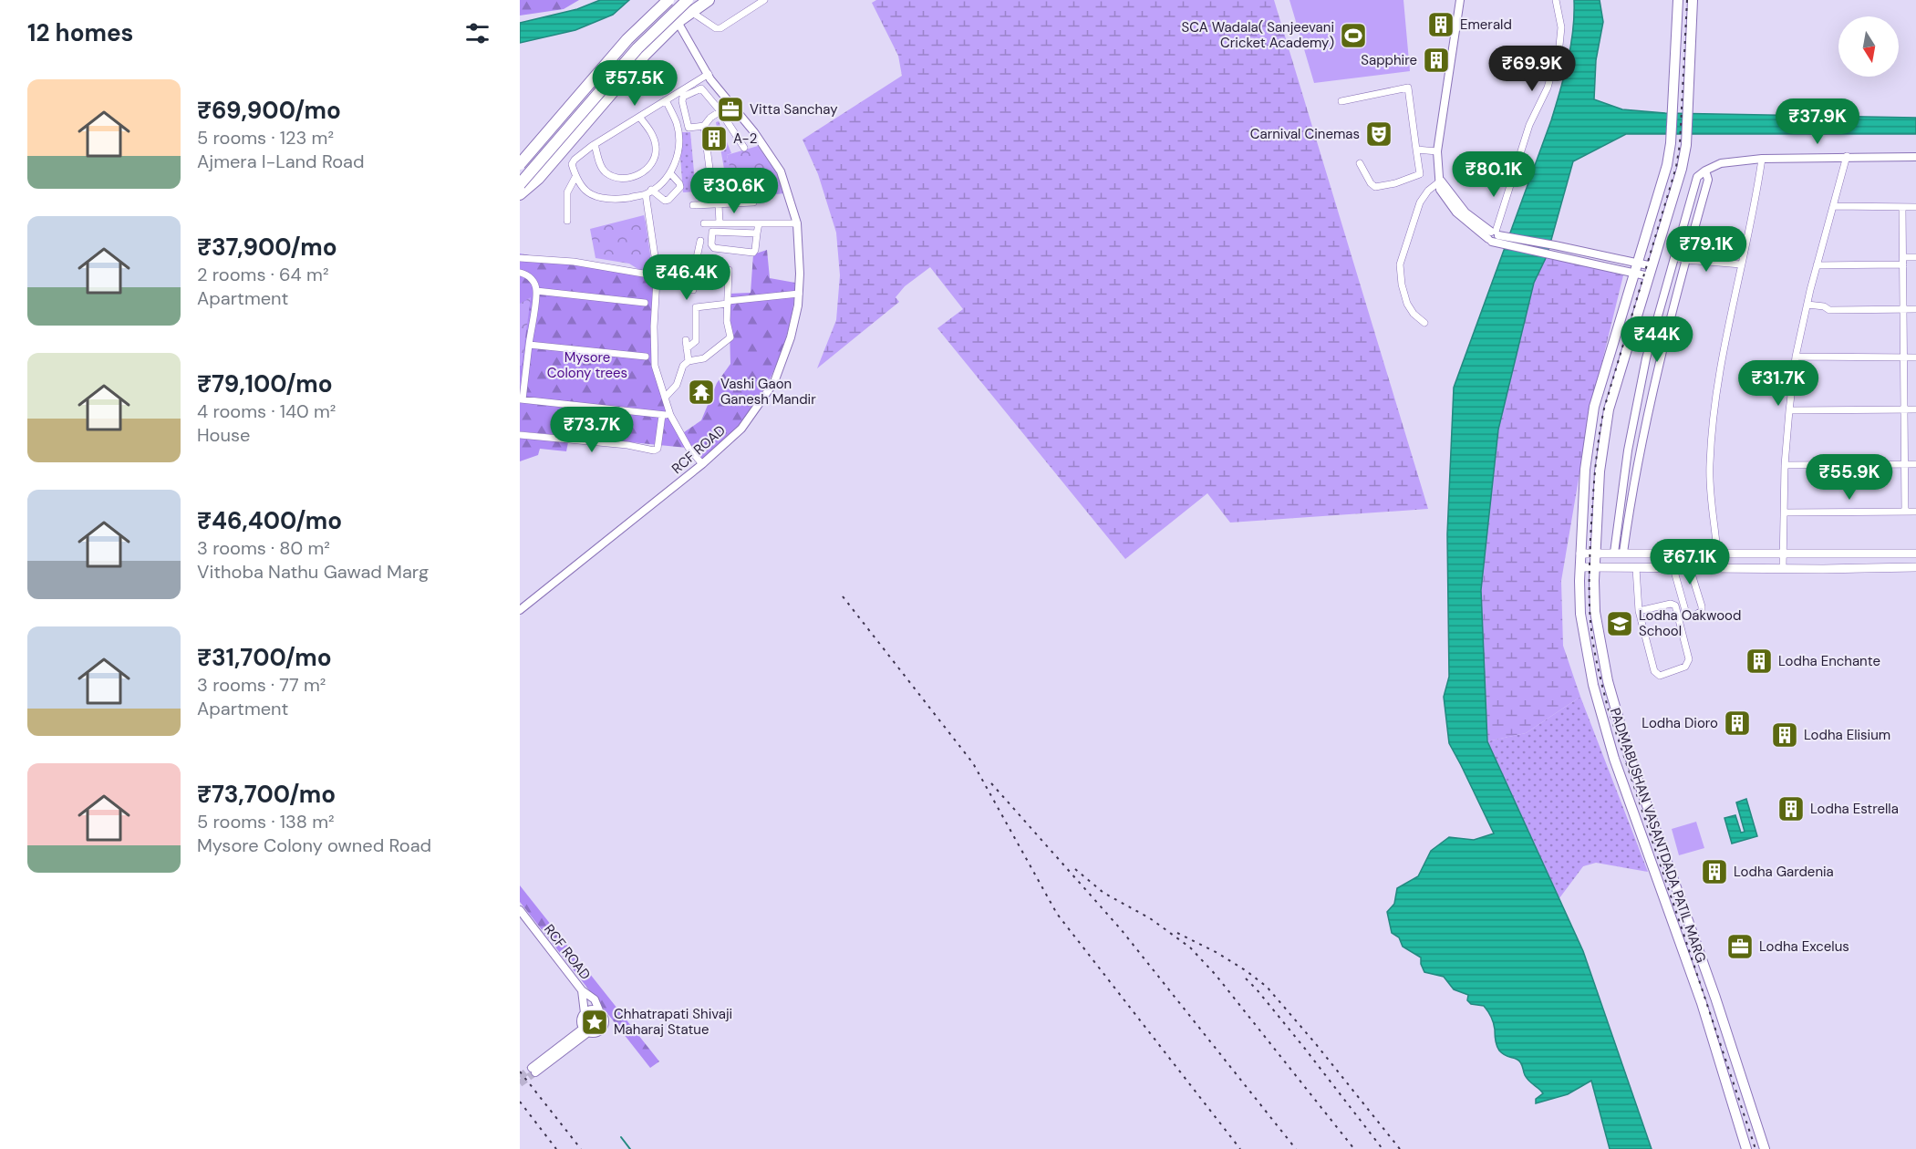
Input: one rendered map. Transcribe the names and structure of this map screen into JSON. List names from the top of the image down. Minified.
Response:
{"streets":{"main road":["PADMABUSHAN VASANTDADA PATIL MARG"],"street":["RCF ROAD"]},"parks":["Mysore Colony trees"],"places":{"building":["Emerald","Sapphire","A-2","Lodha Enchante","Lodha Dioro","Lodha Elisium","Lodha Estrella","Lodha Gardenia"],"sports":["SCA Wadala( Sanjeevani Cricket Academy)"],"office":["Vitta Sanchay","Lodha Excelus"],"theatre":["Carnival Cinemas"],"temple":["Vashi Gaon Ganesh Mandir"],"school or university":["Lodha Oakwood School"],"place":["Chhatrapati Shivaji Maharaj Statue"]},"north":"bottom","page":{"heading":"12 homes","price":["₹69.9K","₹57.5K","₹37.9K","₹80.1K","₹30.6K","₹79.1K","₹46.4K","₹44K","₹31.7K","₹73.7K","₹55.9K","₹67.1K"],"list":[{"name":"₹69,900/mo","note":"5 rooms · 123 m² · Ajmera l-Land Road"},{"name":"₹37,900/mo","note":"2 rooms · 64 m² · Apartment"},{"name":"₹79,100/mo","note":"4 rooms · 140 m² · House"},{"name":"₹46,400/mo","note":"3 rooms · 80 m² · Vithoba Nathu Gawad Marg"},{"name":"₹31,700/mo","note":"3 rooms · 77 m² · Apartment"},{"name":"₹73,700/mo","note":"5 rooms · 138 m² · Mysore Colony owned Road"}]}}
